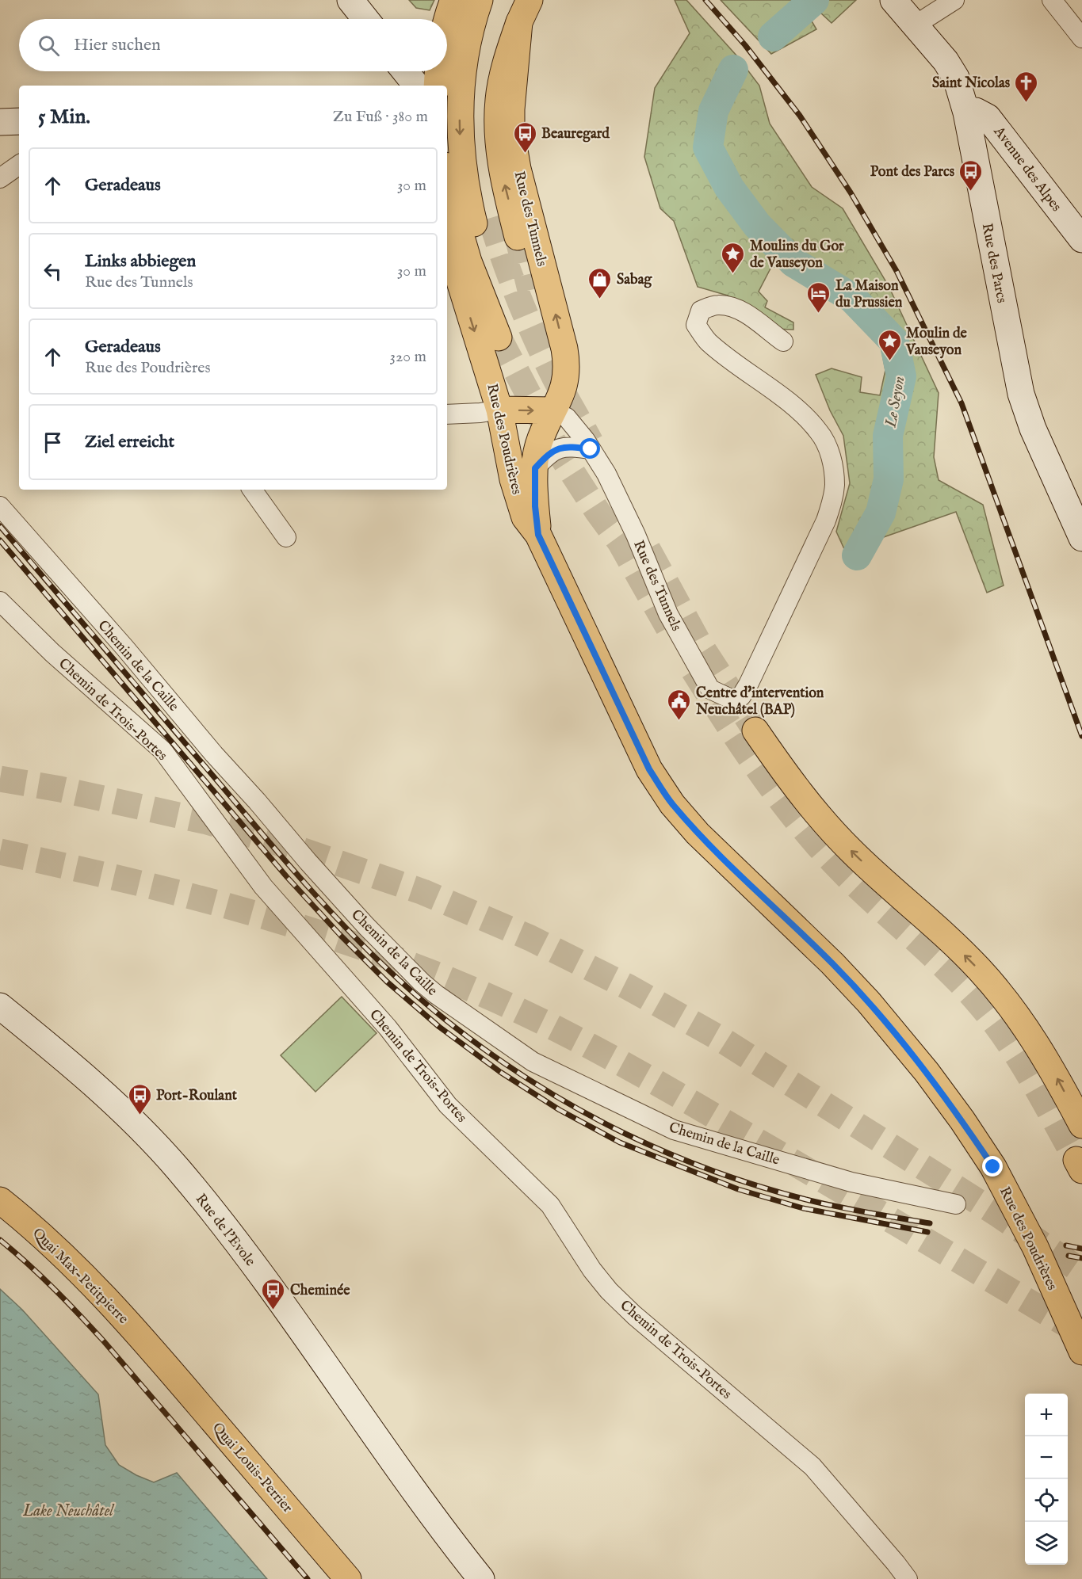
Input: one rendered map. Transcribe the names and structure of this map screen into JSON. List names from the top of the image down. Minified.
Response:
{"streets":{"main road":["Rue des Tunnels","Rue des Poudrières","Quai Max-Petitpierre","Quai Louis-Perrier"],"street":["Avenue des Alpes","Rue des Parcs","Chemin de la Caille","Chemin de Trois-Portes","Rue de l'Evole"]},"crossings":[["Avenue des Alpes","Rue des Parcs"],["Rue des Tunnels","Rue des Poudrières"],["Quai Max-Petitpierre","Quai Louis-Perrier"]],"water":["Le Seyon","Lake Neuchâtel"],"places":{"church":["Saint Nicolas"],"bus stop":["Beauregard","Pont des Parcs","Port-Roulant","Cheminée"],"place":["Moulins du Gor de Vauseyon","Moulin de Vauseyon"],"shop":["Sabag"],"hotel":["La Maison du Prussien"],"public building":["Centre d'intervention Neuchâtel (BAP)"]},"page":{"search":"Hier suchen","heading":["5 Min.","Zu Fuß · 380 m"],"list":[["Geradeaus","30 m"],["Links abbiegen","Rue des Tunnels","30 m"],["Geradeaus","Rue des Poudrières","320 m"],"Ziel erreicht"],"map_buttons":["+","−"]}}
